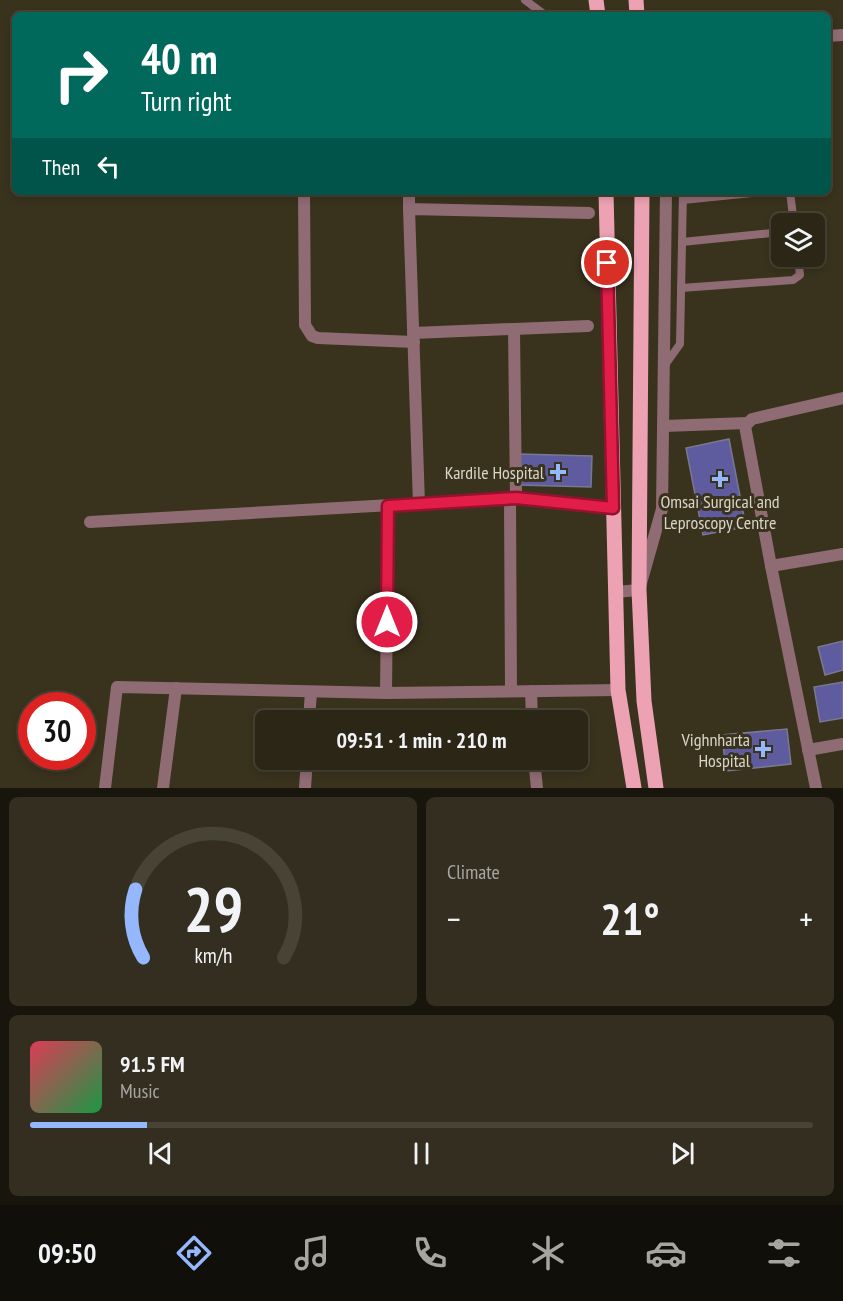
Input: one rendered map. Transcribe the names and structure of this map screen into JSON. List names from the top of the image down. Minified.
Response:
{"places":{"health":["Kardile Hospital","Omsai Surgical and Leproscopy Centre","Vighnharta Hospital"]},"page":{"turn":["40 m","Turn right"],"then":"Then","limit":"30","trip":"09:51 · 1 min · 210 m","tile":"Climate","heat":["−","21°","+"],"song":["91.5 FM","Music"],"tabs":"09:50","gauge":["29","km/h"]}}
